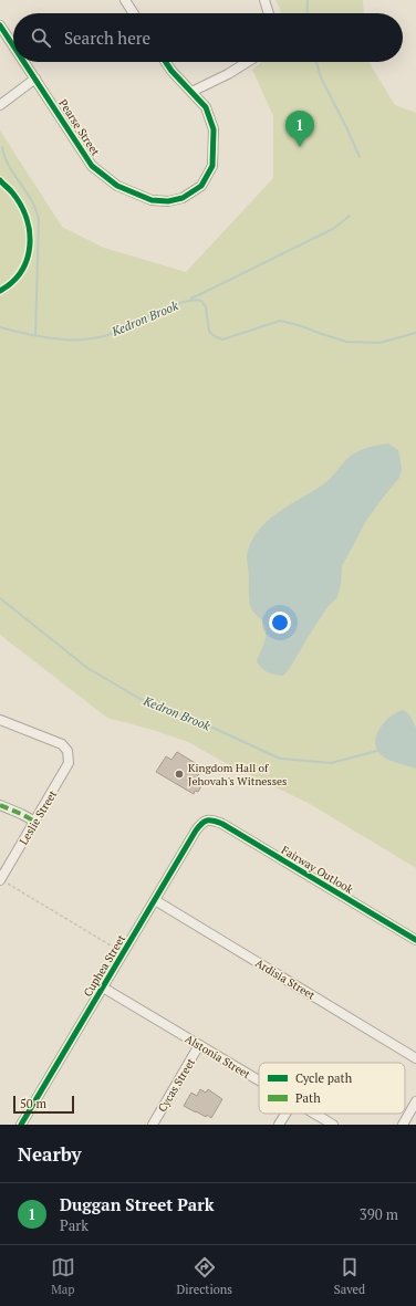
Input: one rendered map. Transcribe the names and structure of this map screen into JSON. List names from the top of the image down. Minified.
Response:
{"streets":{"street":["Pearse Street","Leslie Street","Fairway Outlook","Cuphea Street","Ardisia Street","Alstonia Street","Cycas Street"]},"crossings":[["Fairway Outlook","Cuphea Street"],["Cuphea Street","Ardisia Street"],["Cuphea Street","Alstonia Street"],["Alstonia Street","Cycas Street"]],"water":["Kedron Brook"],"places":["Kingdom Hall of Jehovah's Witnesses"],"legend":["Cycle path","Path"],"scale_bar":"50 m","page":{"search":"Search here","pins":"1","scale":"50 m","heading":"Nearby","list":[{"mark":"1","name":"Duggan Street Park","note":"Park","value":"390 m"}],"nav":["Map","Directions","Saved"]}}
